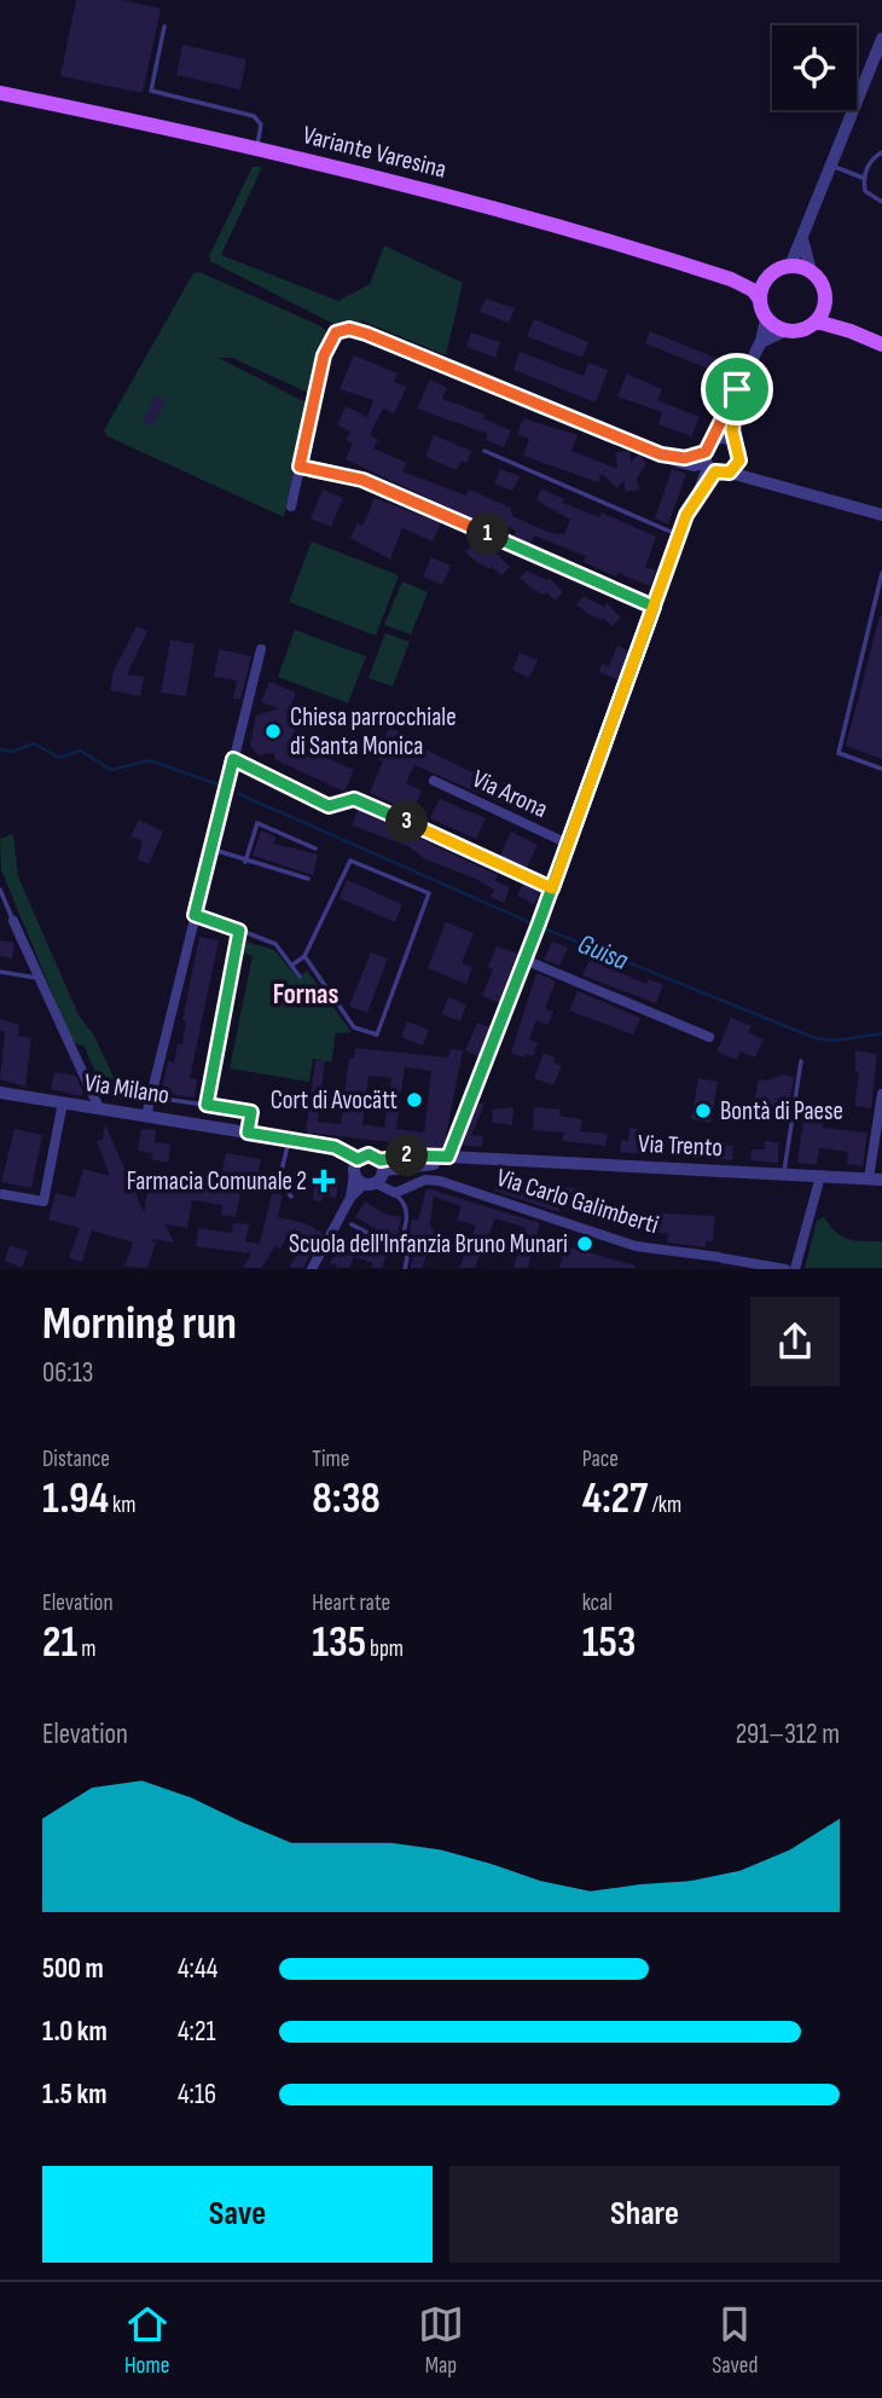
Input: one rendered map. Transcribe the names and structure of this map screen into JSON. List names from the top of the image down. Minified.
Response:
{"streets":{"main road":["Variante Varesina"],"street":["Via Arona","Via Milano","Via Trento","Via Carlo Galimberti"]},"districts":["Fornas"],"water":["Guisa"],"places":{"other":["Chiesa parrocchiale di Santa Monica","Cort di Avocätt","Bontà di Paese","Scuola dell'Infanzia Bruno Munari"],"health":["Farmacia Comunale 2"]},"page":{"pins":["1","3","2"],"heading":["Morning run","06:13"],"stats":[["Distance","1.94 km"],["Time","8:38"],["Pace","4:27 /km"],["Elevation","21 m"],["Heart rate","135 bpm"],["kcal","153"]],"chart":["Elevation","291–312 m"],"list":[{"name":"500 m","note":"4:44"},{"name":"1.0 km","note":"4:21"},{"name":"1.5 km","note":"4:16"}],"buttons":["Save","Share"],"tabs":["Home","Map","Saved"]}}
